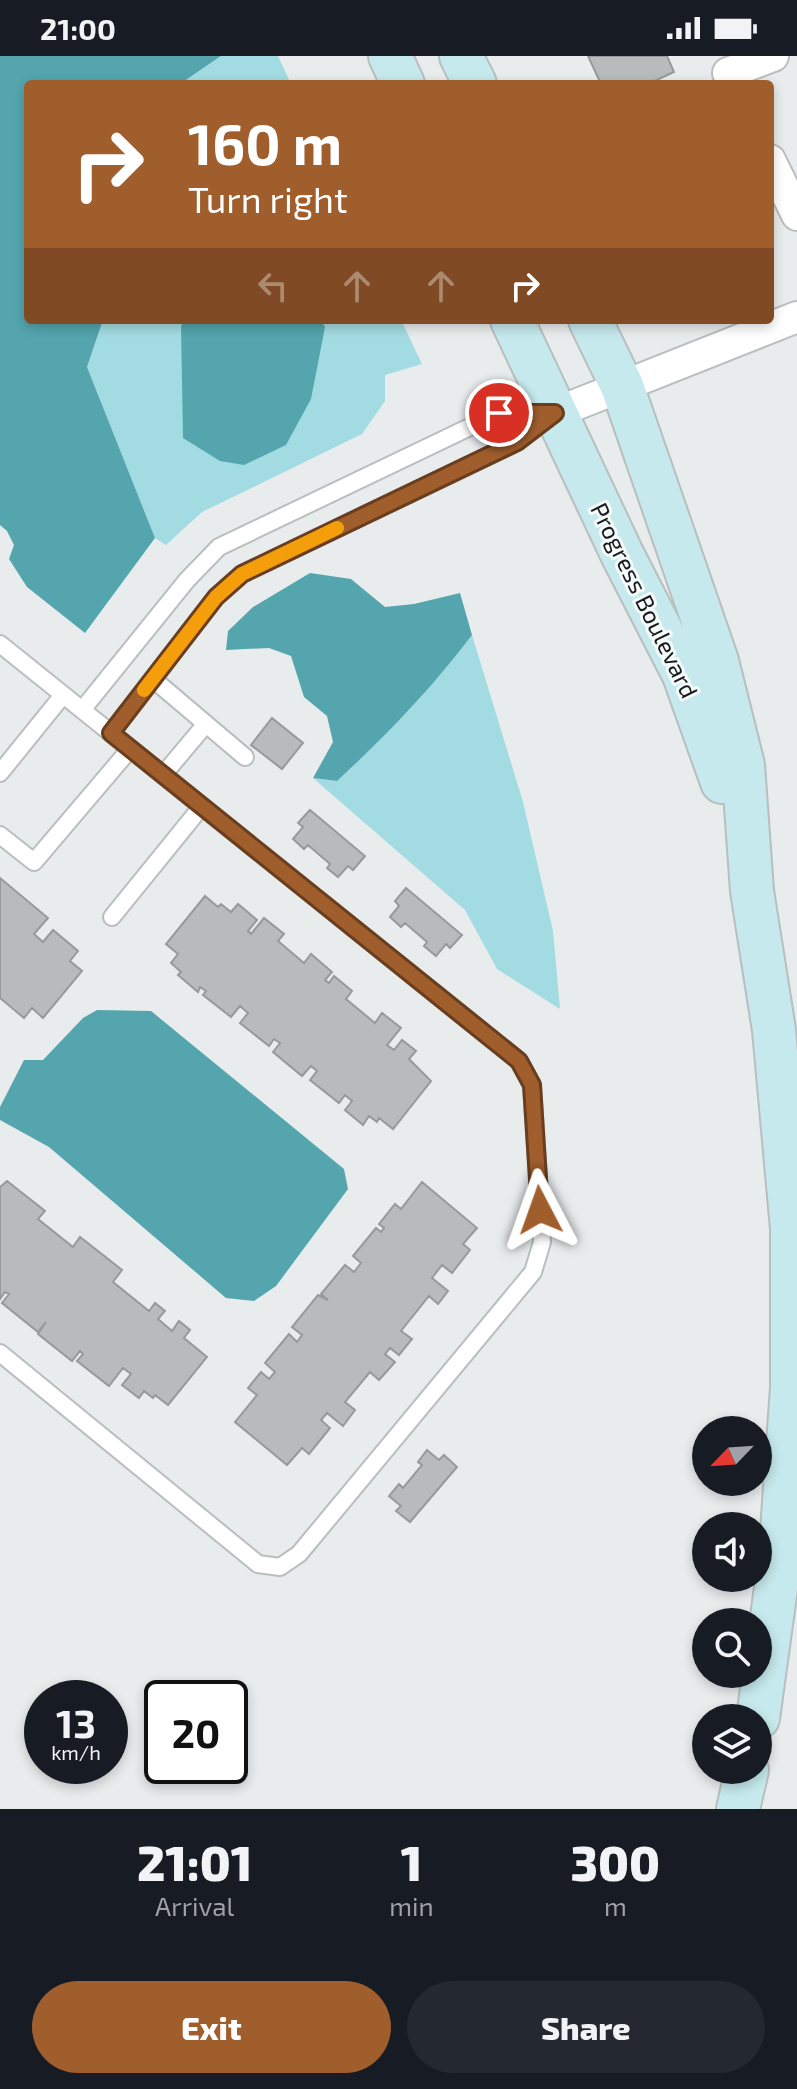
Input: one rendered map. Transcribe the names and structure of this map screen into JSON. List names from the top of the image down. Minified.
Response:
{"streets":{"main road":["Progress Boulevard"]},"north":"bottom left","page":{"status":"21:00","turn":["160 m","Turn right"],"speed":"13 km/h","limit":"20","eta":["21:01","Arrival","1","min","300","m"],"buttons":["Exit","Share"]}}
